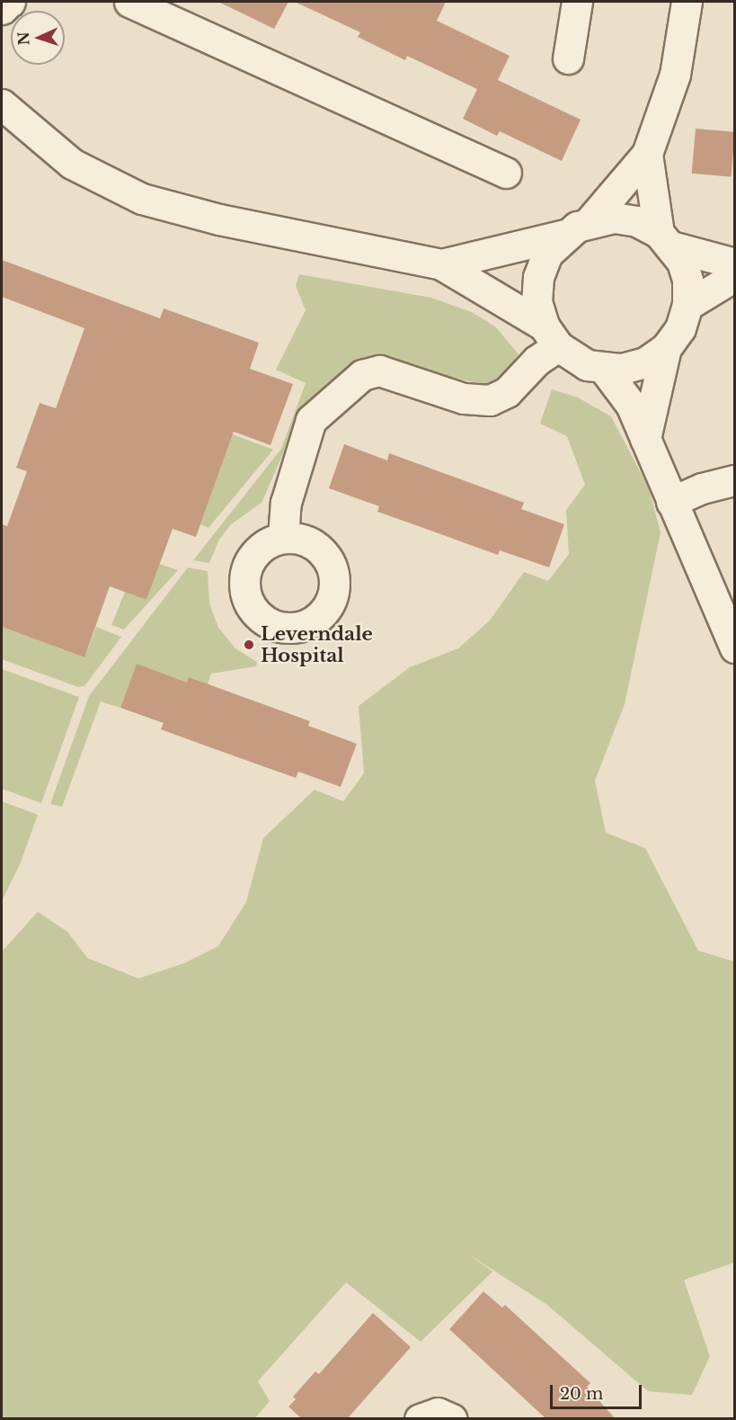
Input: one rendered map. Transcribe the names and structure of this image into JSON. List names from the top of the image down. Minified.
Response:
{"places":["Leverndale Hospital"],"scale_bar":"20 m","north":"left"}
